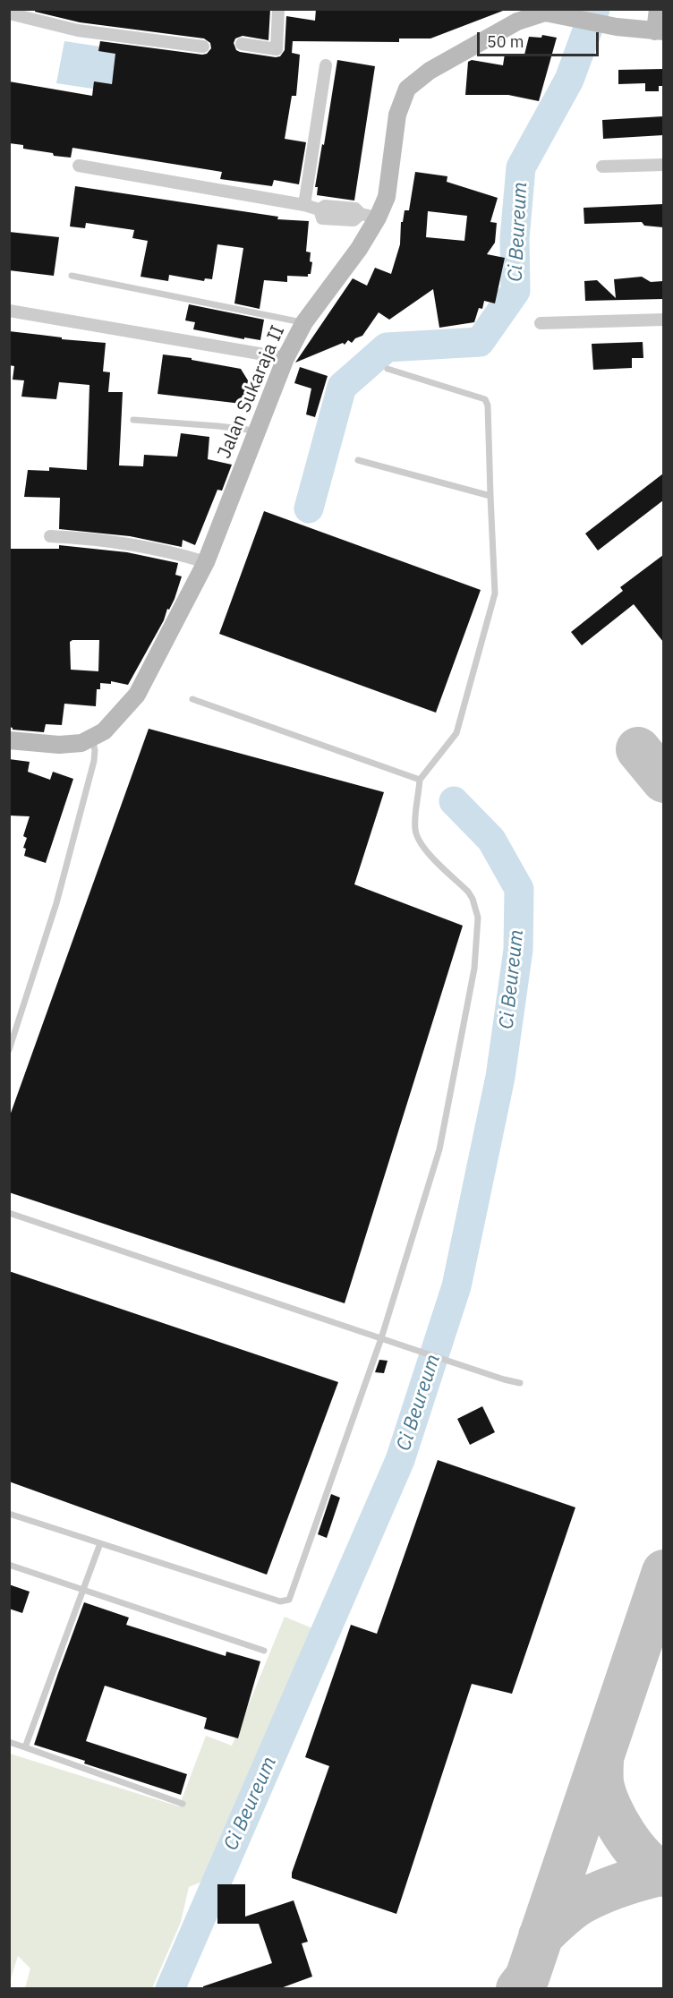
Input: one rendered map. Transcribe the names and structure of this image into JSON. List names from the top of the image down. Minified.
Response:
{"streets":{"main road":["Jalan Sukaraja II"]},"water":["Ci Beureum"],"scale_bar":"50 m"}
